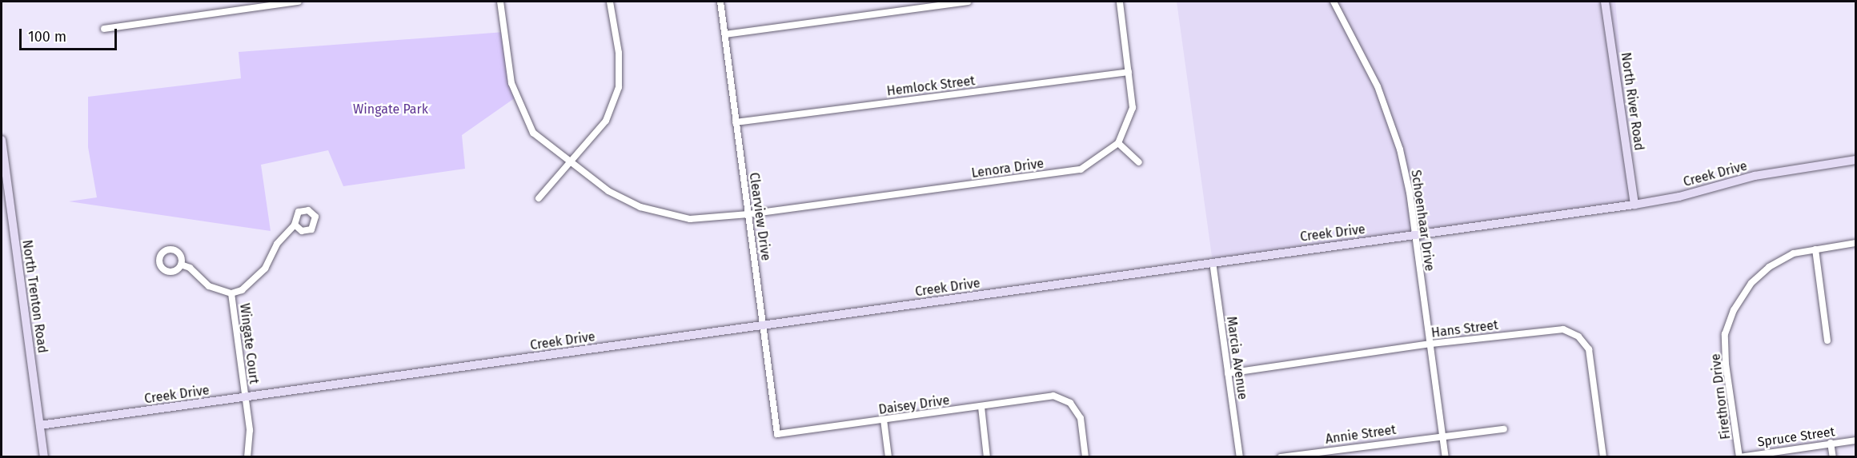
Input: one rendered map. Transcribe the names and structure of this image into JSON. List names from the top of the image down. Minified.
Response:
{"streets":{"street":["Hemlock Street","North River Road","Lenora Drive","Creek Drive","Clearview Drive","Schoenhaar Drive","North Trenton Road","Hans Street","Wingate Court","Marcia Avenue","Firethorn Drive","Daisey Drive","Annie Street","Spruce Street"]},"crossings":[["Hemlock Street","Clearview Drive"],["North River Road","Creek Drive"],["Lenora Drive","Clearview Drive"],["Creek Drive","Clearview Drive"],["Creek Drive","Schoenhaar Drive"],["Creek Drive","North Trenton Road"],["Creek Drive","Wingate Court"],["Creek Drive","Marcia Avenue"],["Clearview Drive","Daisey Drive"],["Schoenhaar Drive","Hans Street"],["Schoenhaar Drive","Annie Street"],["Hans Street","Marcia Avenue"],["Firethorn Drive","Spruce Street"]],"parks":["Wingate Park"],"scale_bar":"100 m"}
